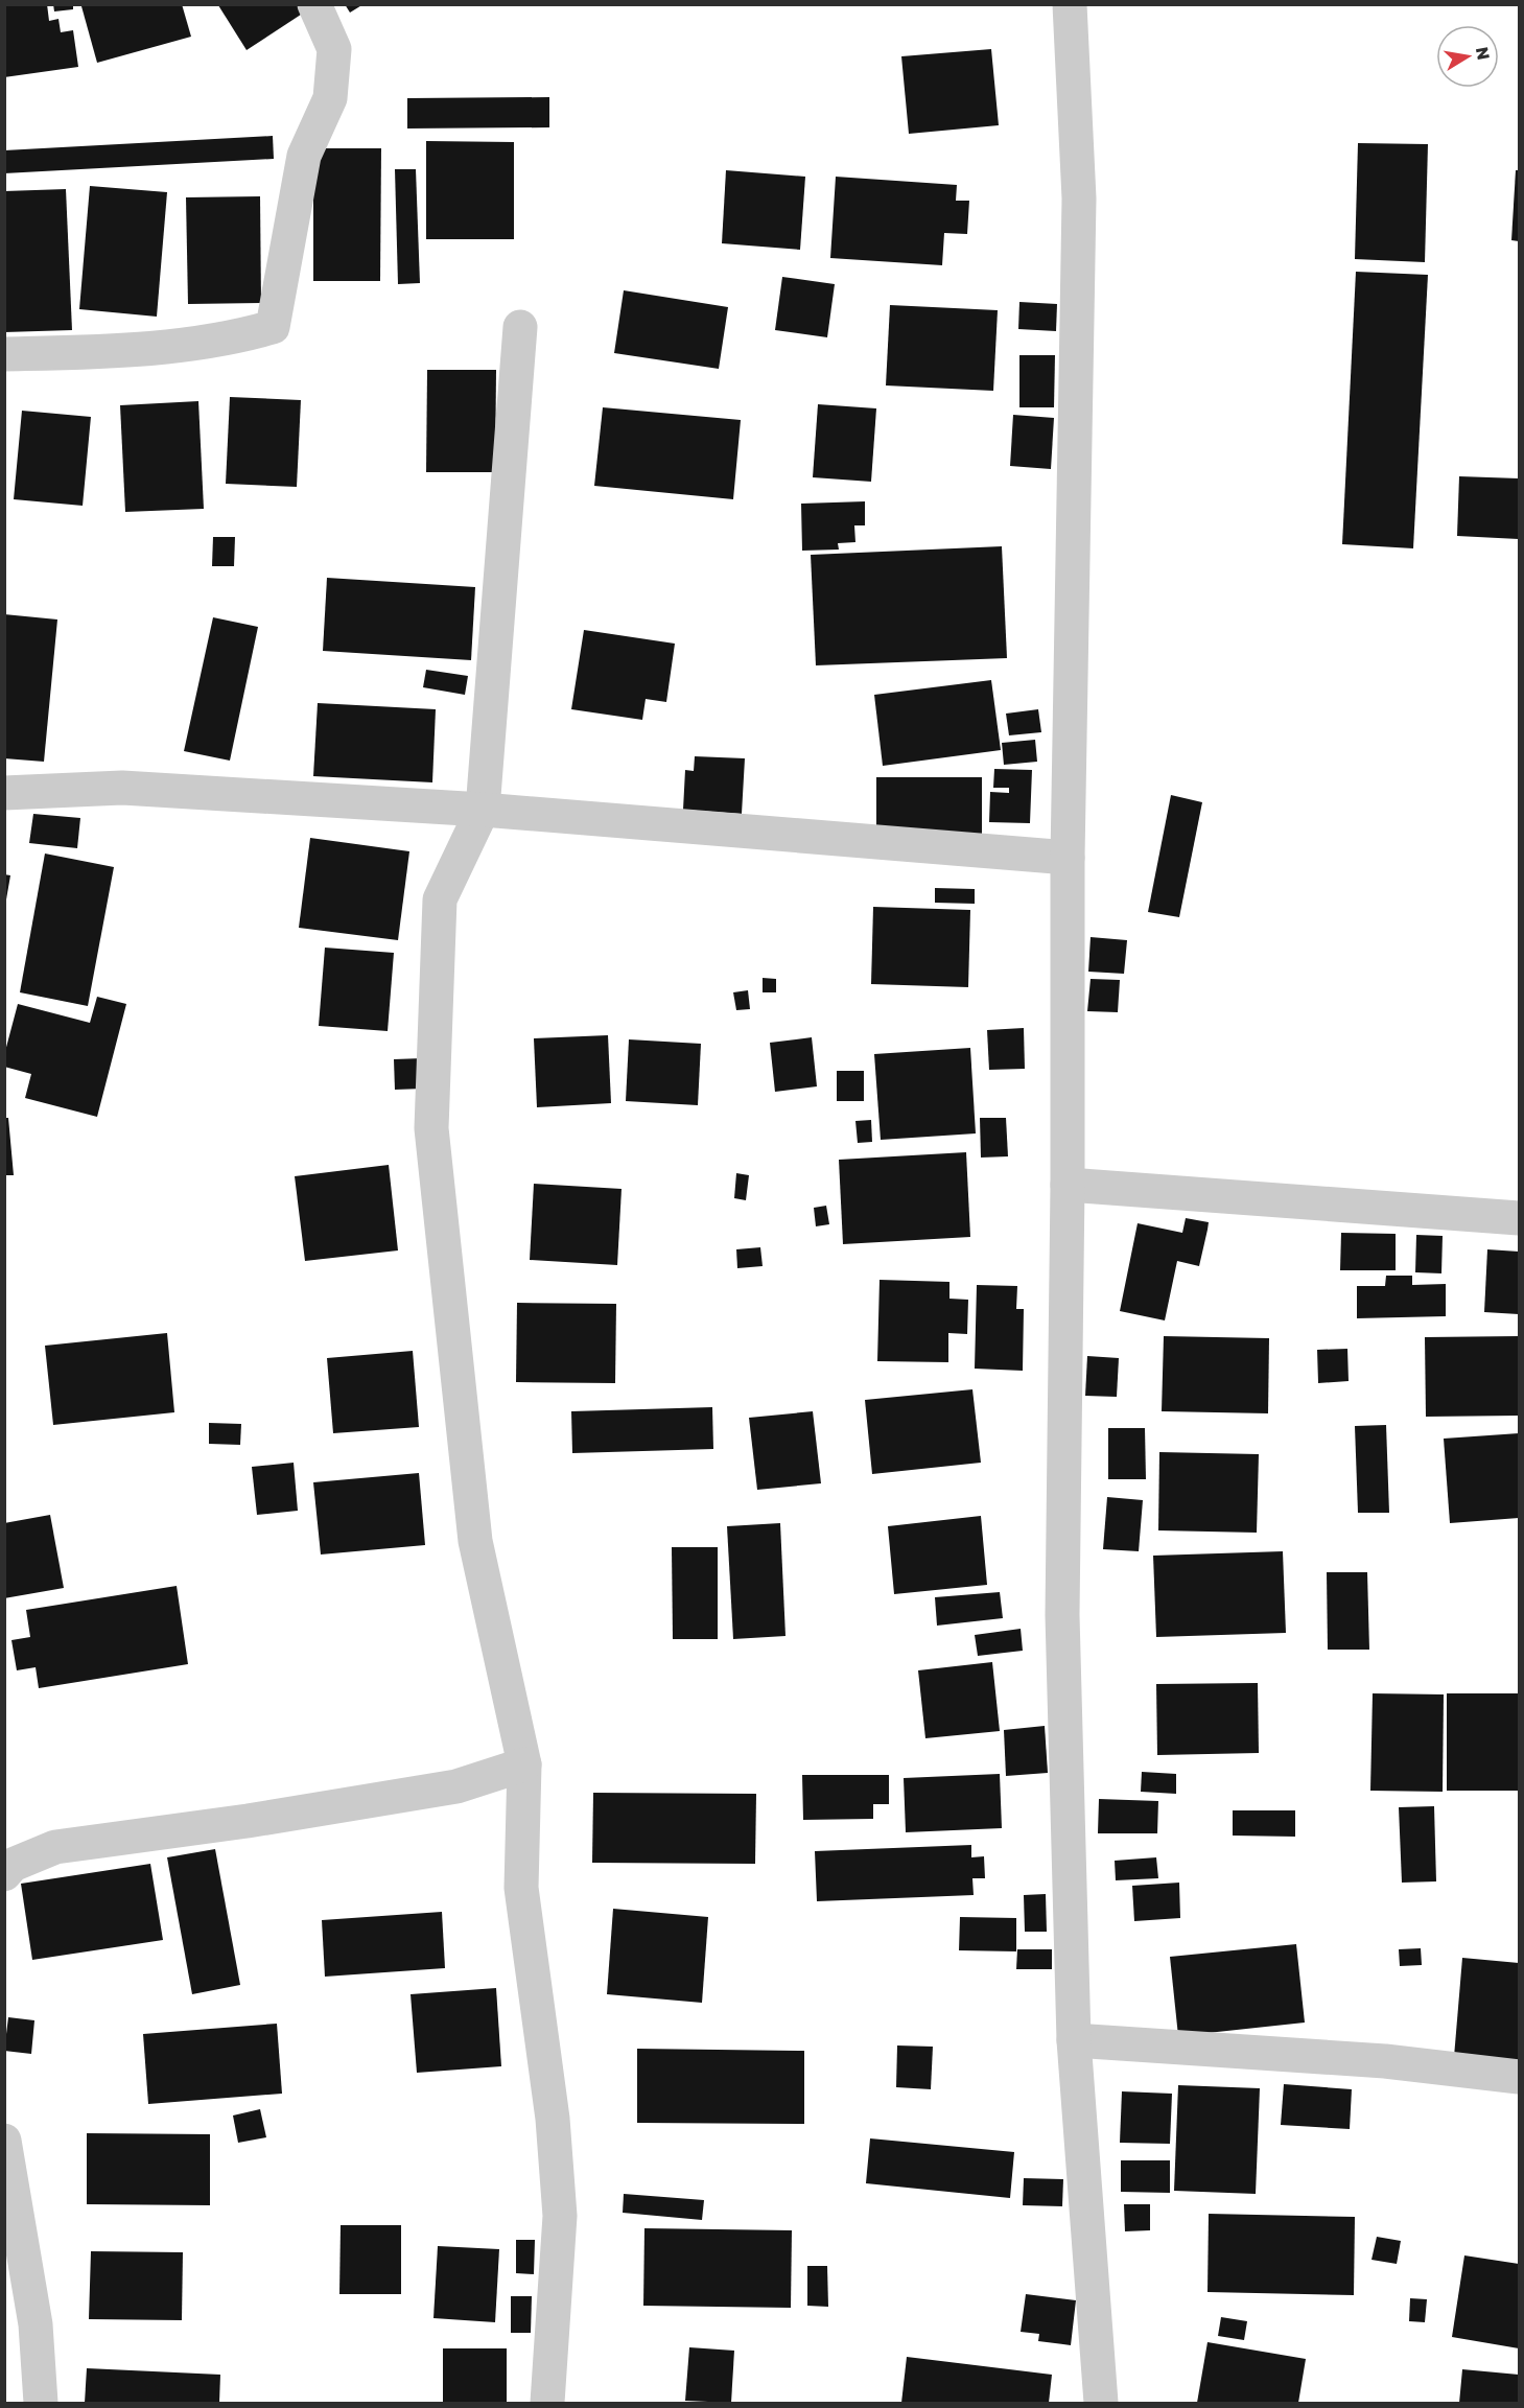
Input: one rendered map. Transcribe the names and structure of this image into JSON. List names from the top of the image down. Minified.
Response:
{"north":"right"}
